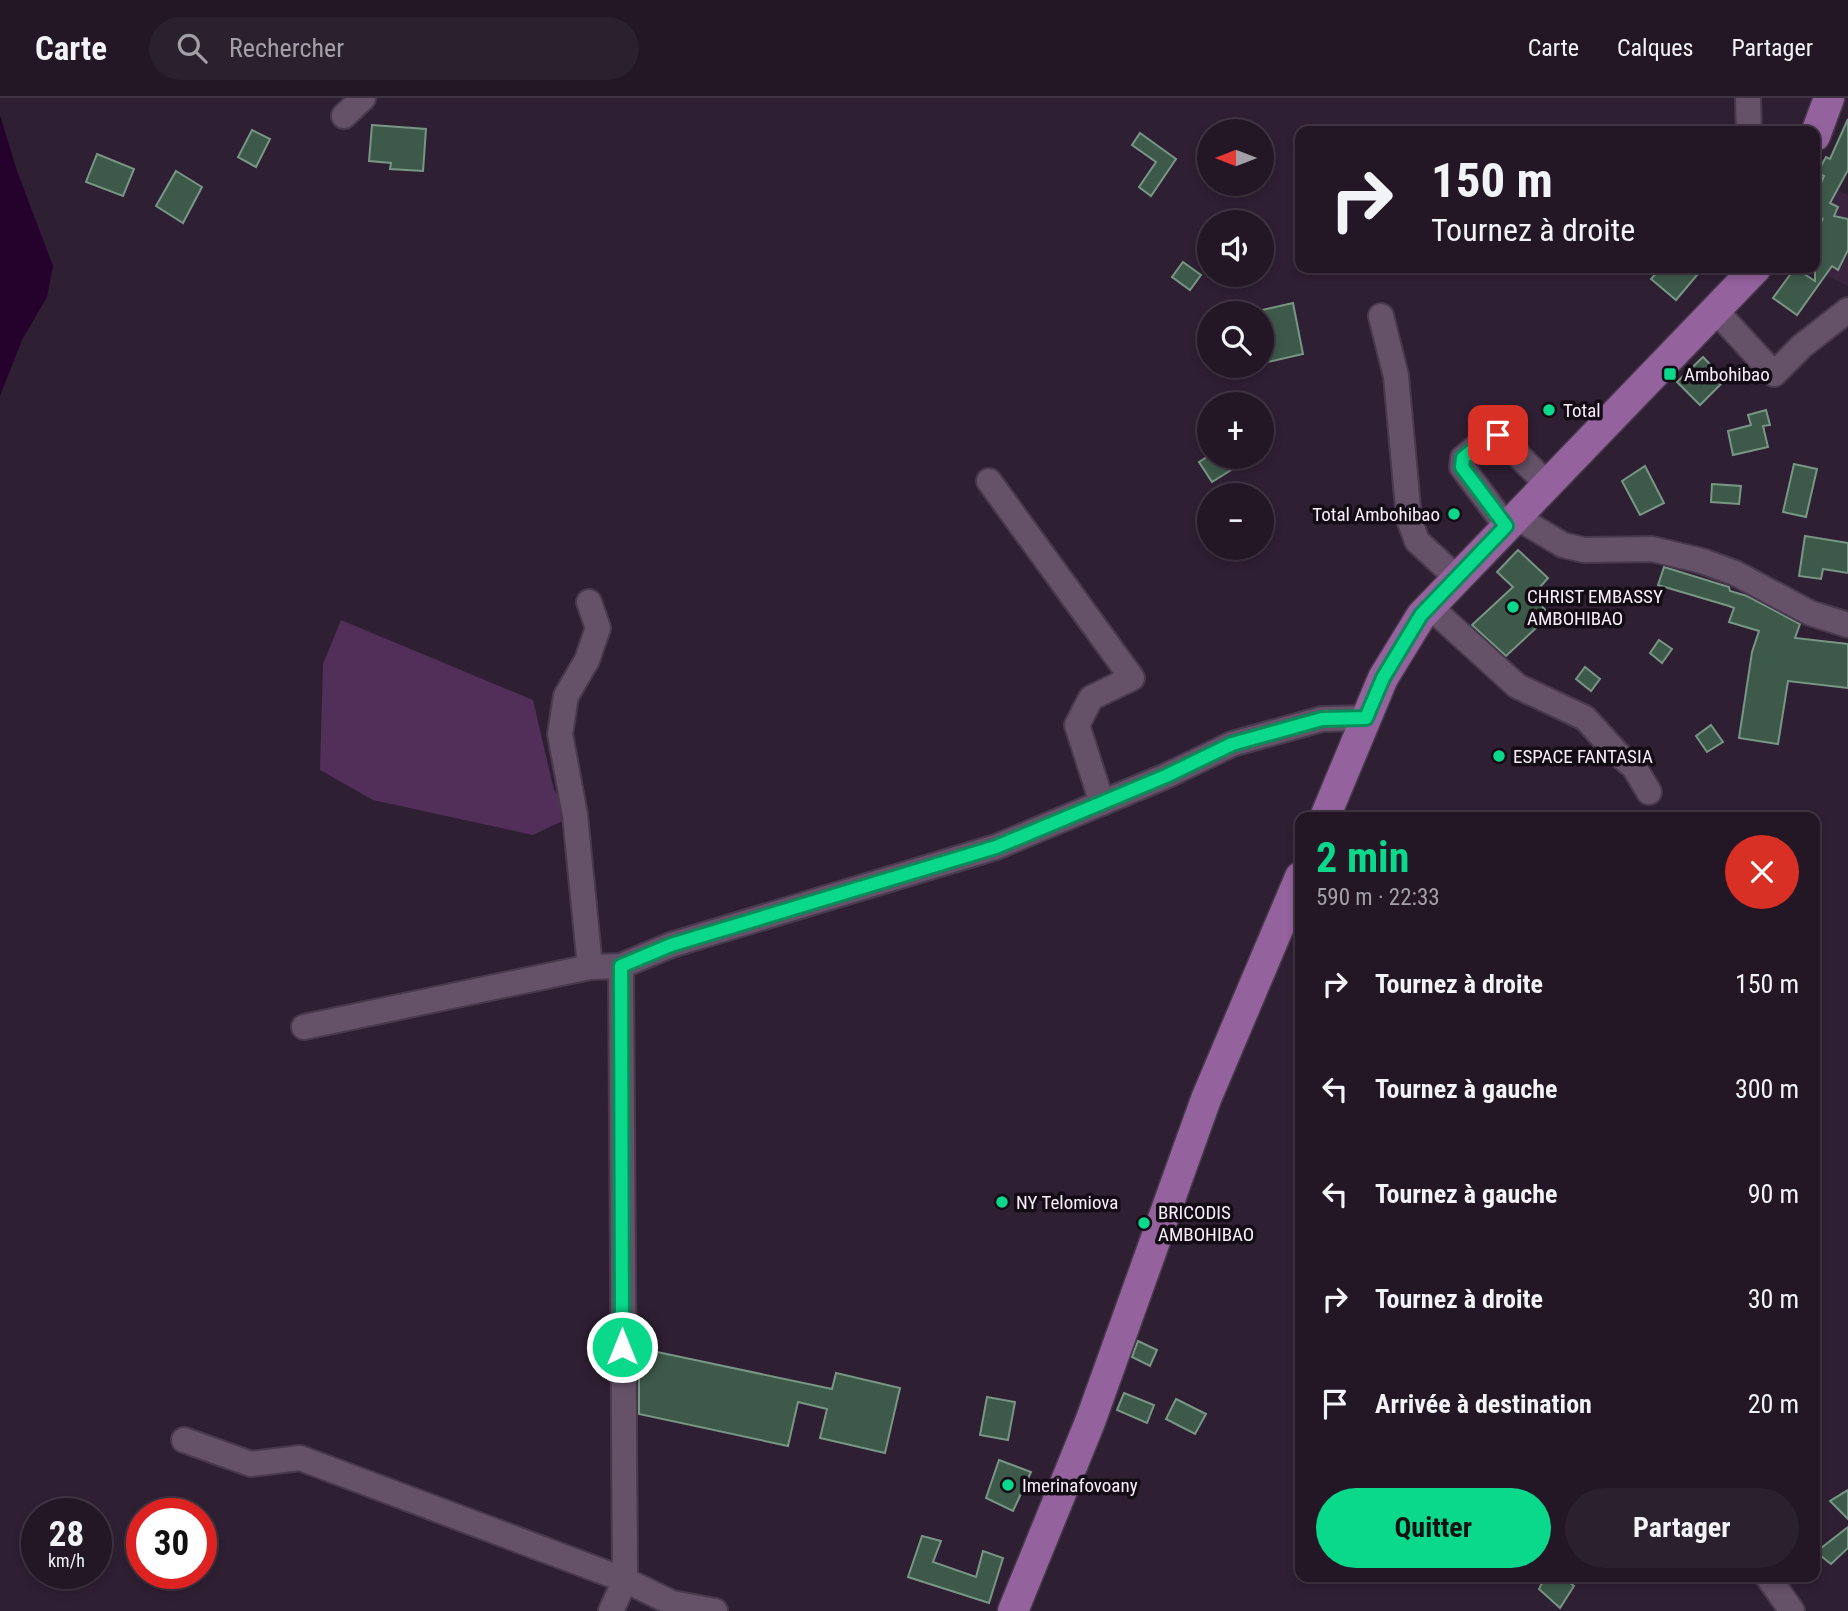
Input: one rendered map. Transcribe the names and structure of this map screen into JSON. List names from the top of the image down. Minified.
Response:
{"places":{"transit":["Ambohibao"],"other":["Total","Total Ambohibao","CHRIST EMBASSY AMBOHIBAO","ESPACE FANTASIA","NY Telomiova","BRICODIS AMBOHIBAO","Imerinafovoany"]},"north":"left","page":{"header":"Carte","search":"Rechercher","nav":["Carte","Calques","Partager"],"map_buttons":["+","−"],"turn":["150 m","Tournez à droite"],"heading":["2 min","590 m · 22:33"],"list":[{"name":"Tournez à droite","value":"150 m"},{"name":"Tournez à gauche","value":"300 m"},{"name":"Tournez à gauche","value":"90 m"},{"name":"Tournez à droite","value":"30 m"},{"name":"Arrivée à destination","value":"20 m"}],"buttons":["Quitter","Partager"],"speed":"28 km/h","limit":"30"}}
